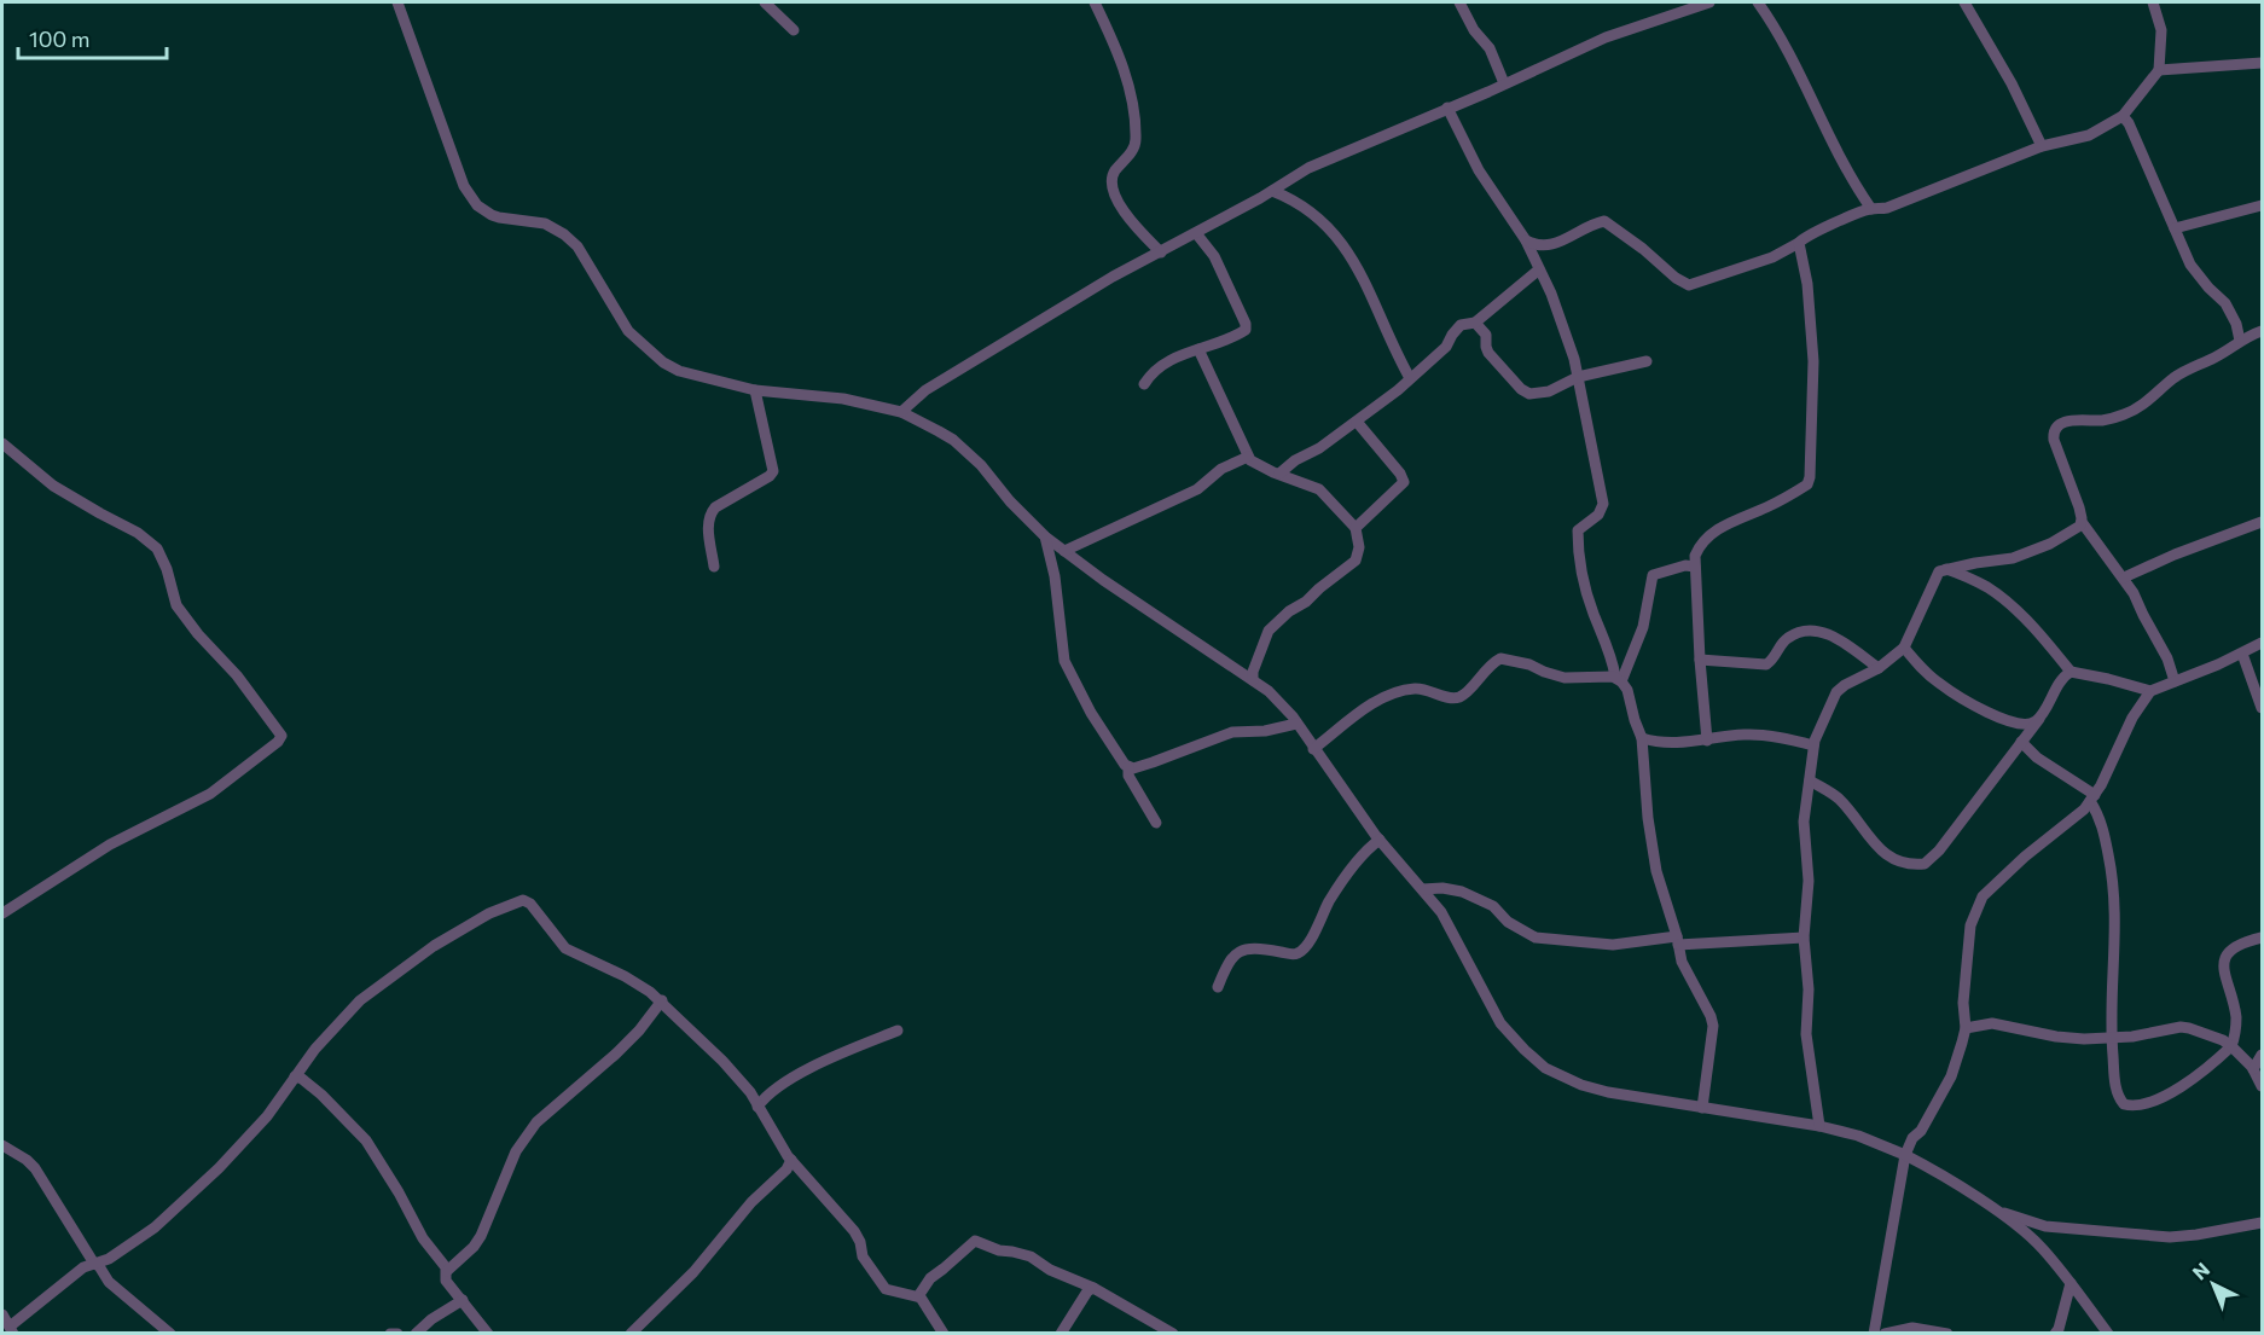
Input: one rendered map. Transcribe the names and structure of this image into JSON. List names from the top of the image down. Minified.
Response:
{"scale_bar":"100 m","north":"top left"}
